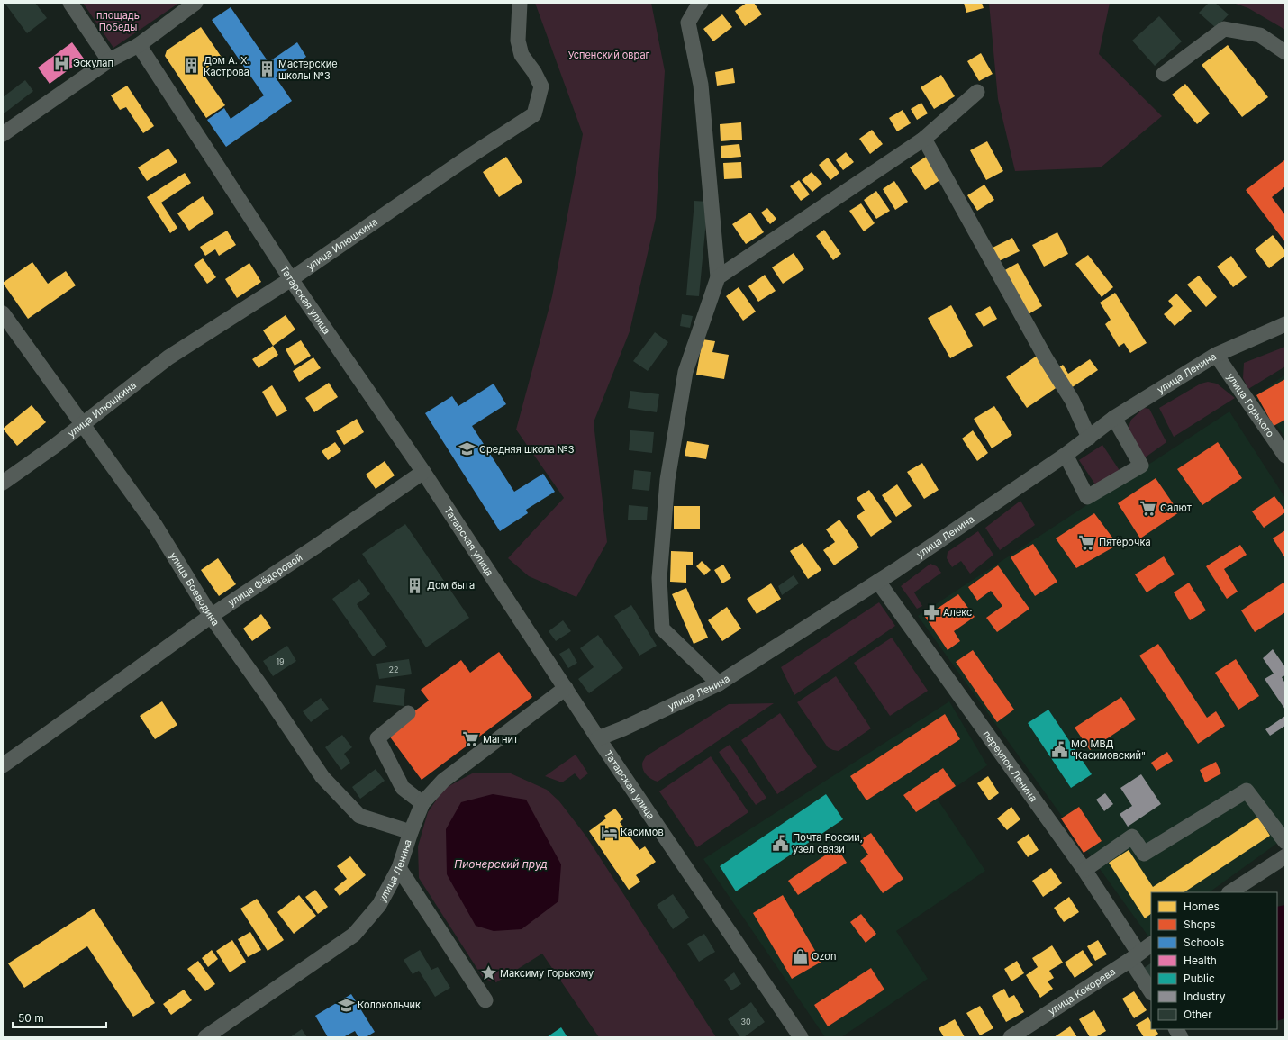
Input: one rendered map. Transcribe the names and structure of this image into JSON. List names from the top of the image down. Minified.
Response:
{"streets":{"street":["улица Илюшкина","Татарская улица","улица Ленина","улица Горького","улица Фёдоровой","улица Воеводина","переулок Ленина","улица Кокорева"]},"crossings":[["улица Илюшкина","Татарская улица"],["улица Илюшкина","улица Воеводина"],["Татарская улица","улица Ленина"],["Татарская улица","улица Фёдоровой"],["улица Ленина","улица Горького"],["улица Ленина","улица Воеводина"],["улица Ленина","переулок Ленина"],["улица Фёдоровой","улица Воеводина"],["переулок Ленина","улица Кокорева"]],"water":["Пионерский пруд"],"parks":["площадь Победы","Успенский овраг"],"places":{"hospital":["Эскулап"],"building":["Дом А. Х. Кастрова","Мастерские школы №3","Дом быта"],"school or university":["Средняя школа №3","Колокольчик"],"supermarket":["Салют","Пятёрочка","Магнит"],"pharmacy":["Алекс"],"public building":["МО МВД \"Касимовский\"","Почта России, узел связи"],"hotel":["Касимов"],"shop":["Ozon"],"place":["Максиму Горькому"]},"house_numbers":["19","22","30"],"legend":["Homes","Shops","Schools","Health","Public","Industry","Other"],"scale_bar":"50 m"}
